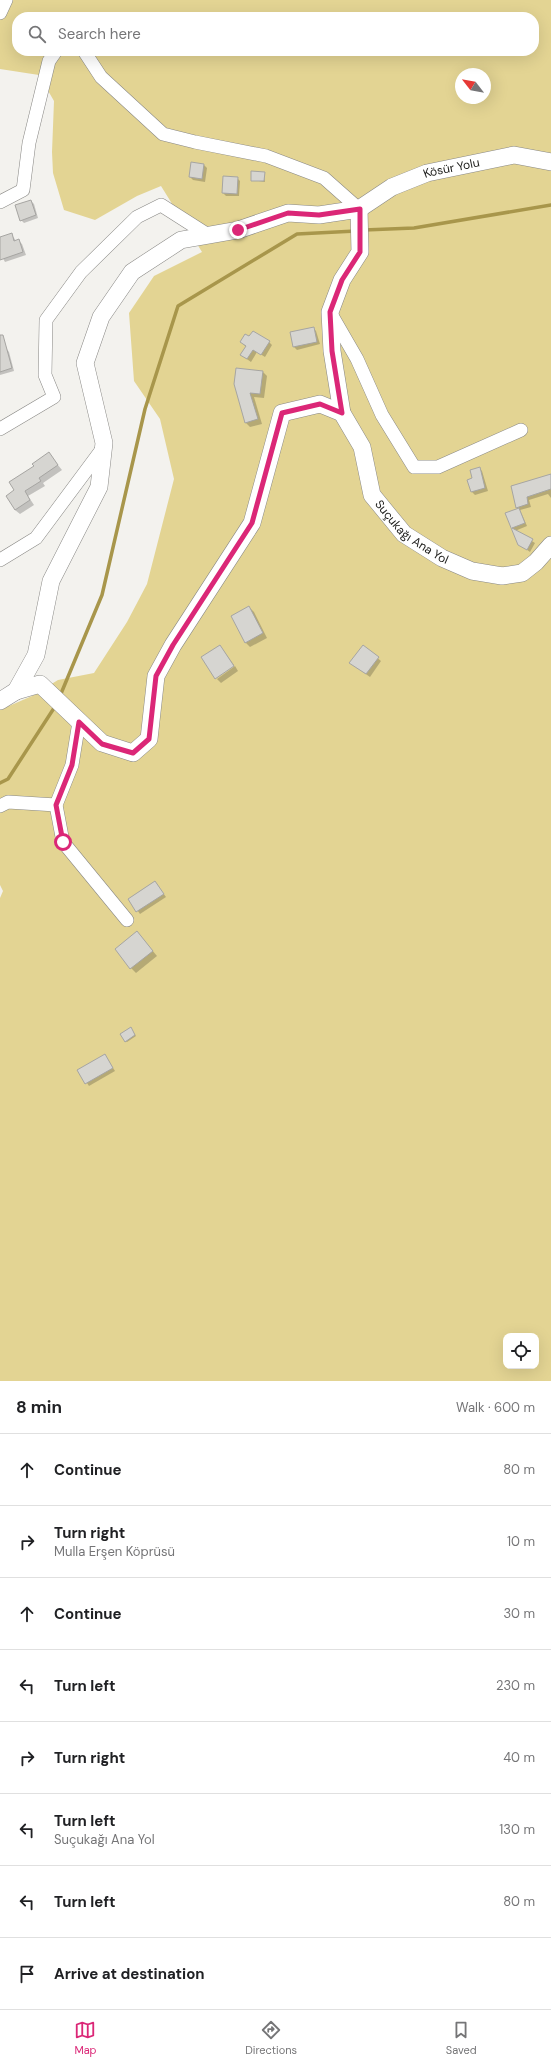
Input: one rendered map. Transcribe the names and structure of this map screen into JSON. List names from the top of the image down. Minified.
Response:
{"streets":{"street":["Kösür Yolu","Suçukağı Ana Yol"]},"crossings":[["Kösür Yolu","Suçukağı Ana Yol"]],"north":"top left","page":{"search":"Search here","heading":["8 min","Walk · 600 m"],"list":[["Continue","80 m"],["Turn right","Mulla Erşen Köprüsü","10 m"],["Continue","30 m"],["Turn left","230 m"],["Turn right","40 m"],["Turn left","Suçukağı Ana Yol","130 m"],["Turn left","80 m"],"Arrive at destination"],"nav":["Map","Directions","Saved"]}}
